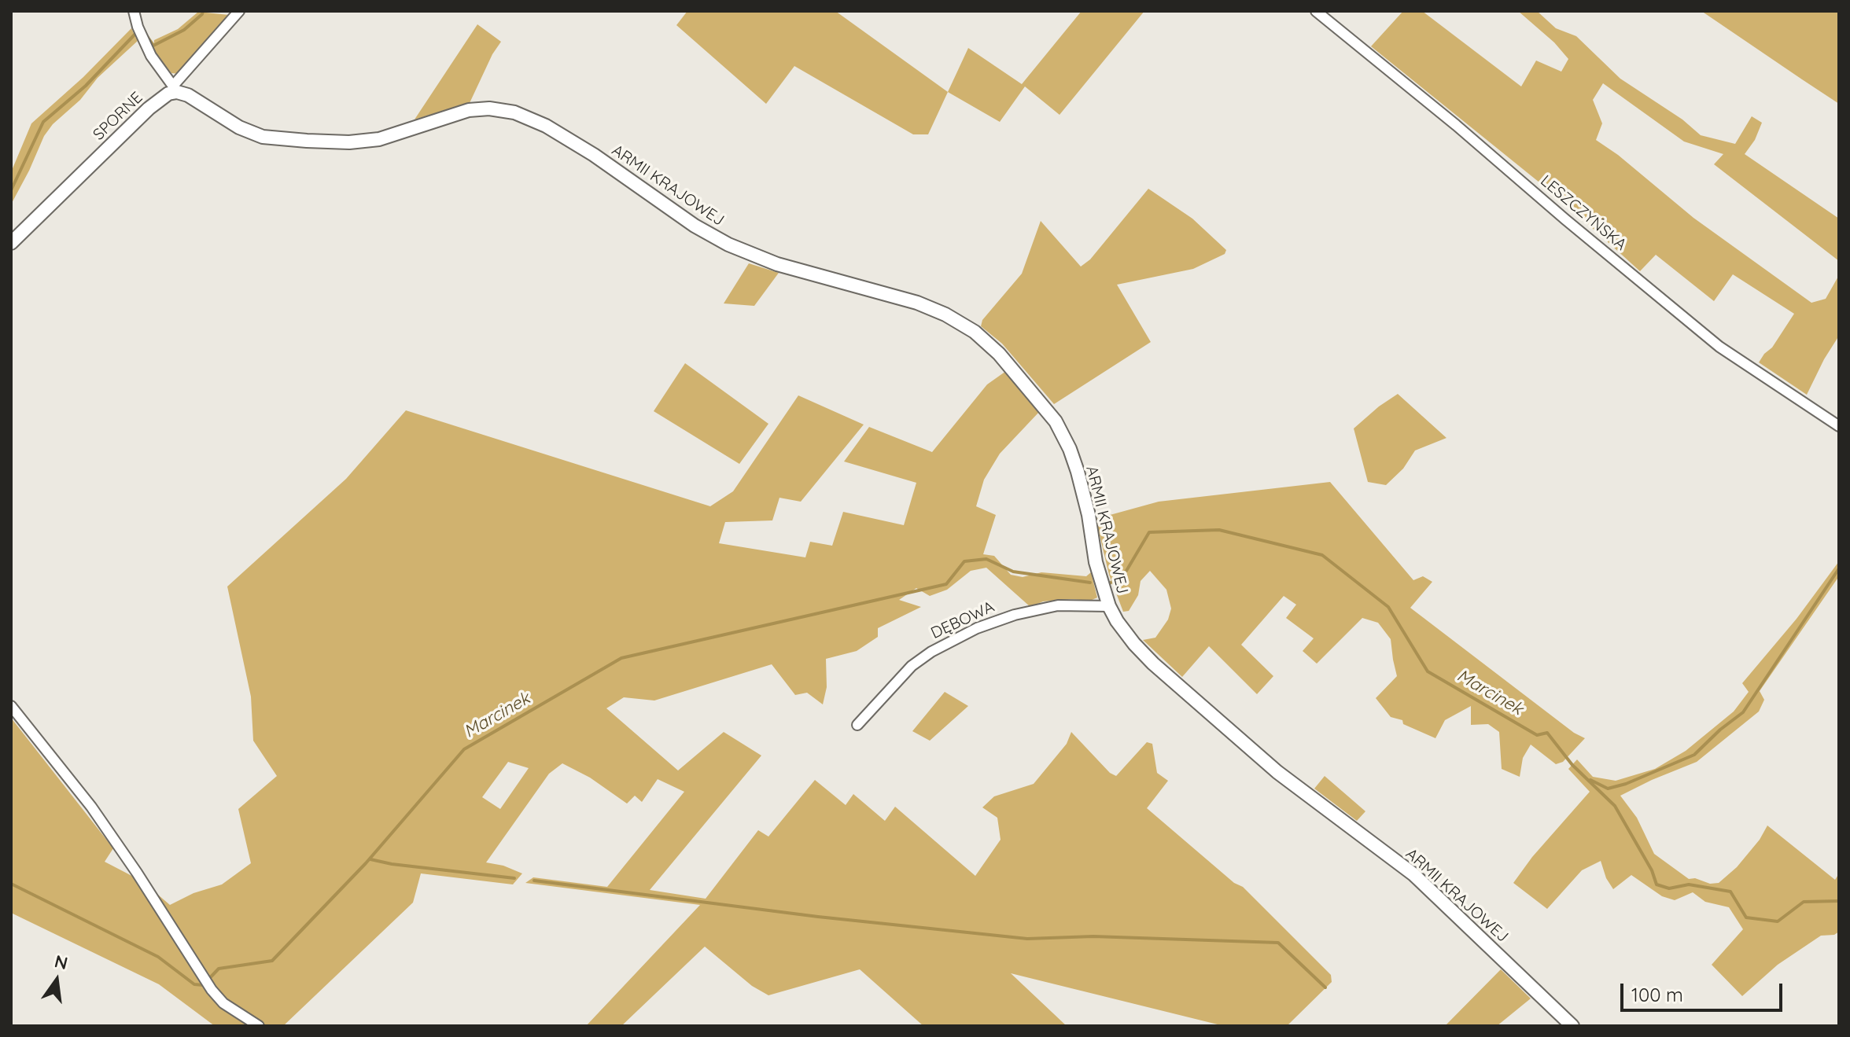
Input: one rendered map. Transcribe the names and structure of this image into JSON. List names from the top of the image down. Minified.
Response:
{"streets":{"street":["SPORNE","ARMII KRAJOWEJ","LESZCZYŃSKA","DĘBOWA"]},"crossings":[["SPORNE","ARMII KRAJOWEJ"],["ARMII KRAJOWEJ","DĘBOWA"]],"water":["Marcinek"],"scale_bar":"100 m","north":"top"}
